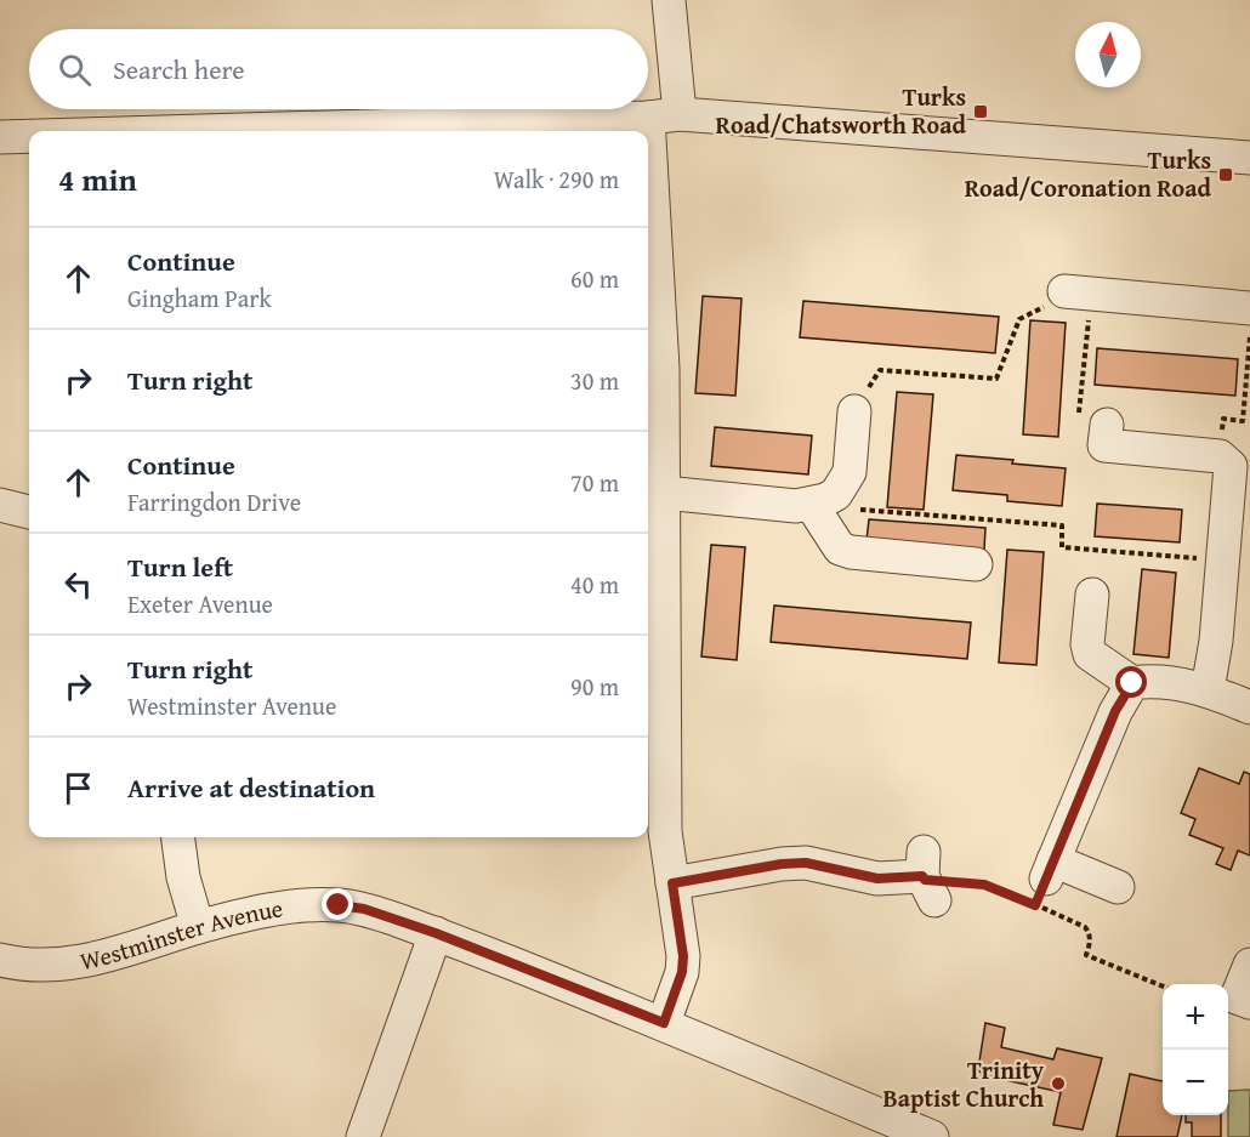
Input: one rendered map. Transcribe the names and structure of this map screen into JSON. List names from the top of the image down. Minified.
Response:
{"streets":{"street":["Westminster Avenue"]},"places":{"transit":["Turks Road/Chatsworth Road","Turks Road/Coronation Road"],"other":["Trinity Baptist Church"]},"north":"top","page":{"search":"Search here","heading":["4 min","Walk · 290 m"],"list":[["Continue","Gingham Park","60 m"],["Turn right","30 m"],["Continue","Farringdon Drive","70 m"],["Turn left","Exeter Avenue","40 m"],["Turn right","Westminster Avenue","90 m"],"Arrive at destination"],"map_buttons":["+","−"]}}
